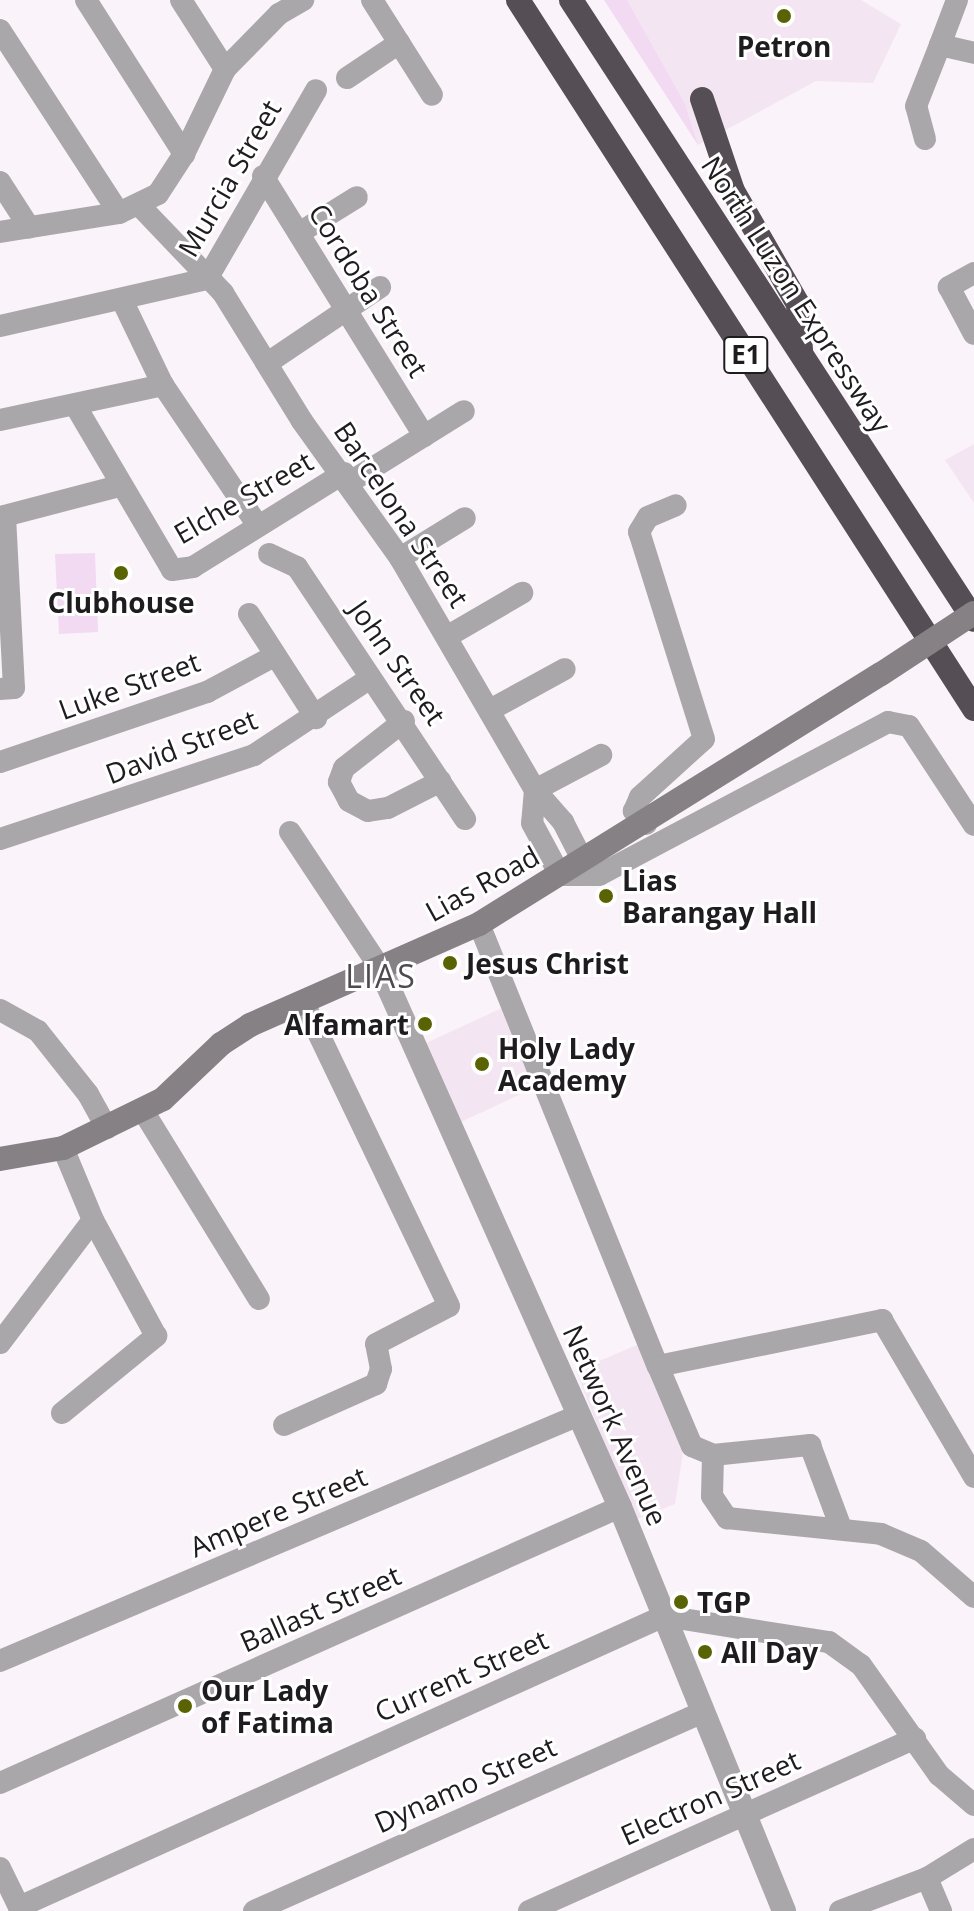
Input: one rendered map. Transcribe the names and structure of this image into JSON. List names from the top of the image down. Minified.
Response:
{"streets":{"highway":["North Luzon Expressway","E1"],"main road":["Lias Road"],"street":["Murcia Street","Cordoba Street","Elche Street","Barcelona Street","John Street","Luke Street","David Street","Network Avenue","Ampere Street","Ballast Street","Current Street","Dynamo Street","Electron Street"]},"crossings":[["Murcia Street","Cordoba Street"],["Murcia Street","Barcelona Street"],["Cordoba Street","Elche Street"],["Elche Street","Barcelona Street"],["Barcelona Street","Lias Road"],["John Street","David Street"],["Lias Road","Network Avenue"],["Network Avenue","Ampere Street"],["Network Avenue","Ballast Street"],["Network Avenue","Current Street"],["Network Avenue","Dynamo Street"],["Network Avenue","Electron Street"]],"districts":["LIAS"],"places":["Petron","Clubhouse","Lias Barangay Hall","Jesus Christ","Alfamart","Holy Lady Academy","TGP","All Day","Our Lady of Fatima"]}
